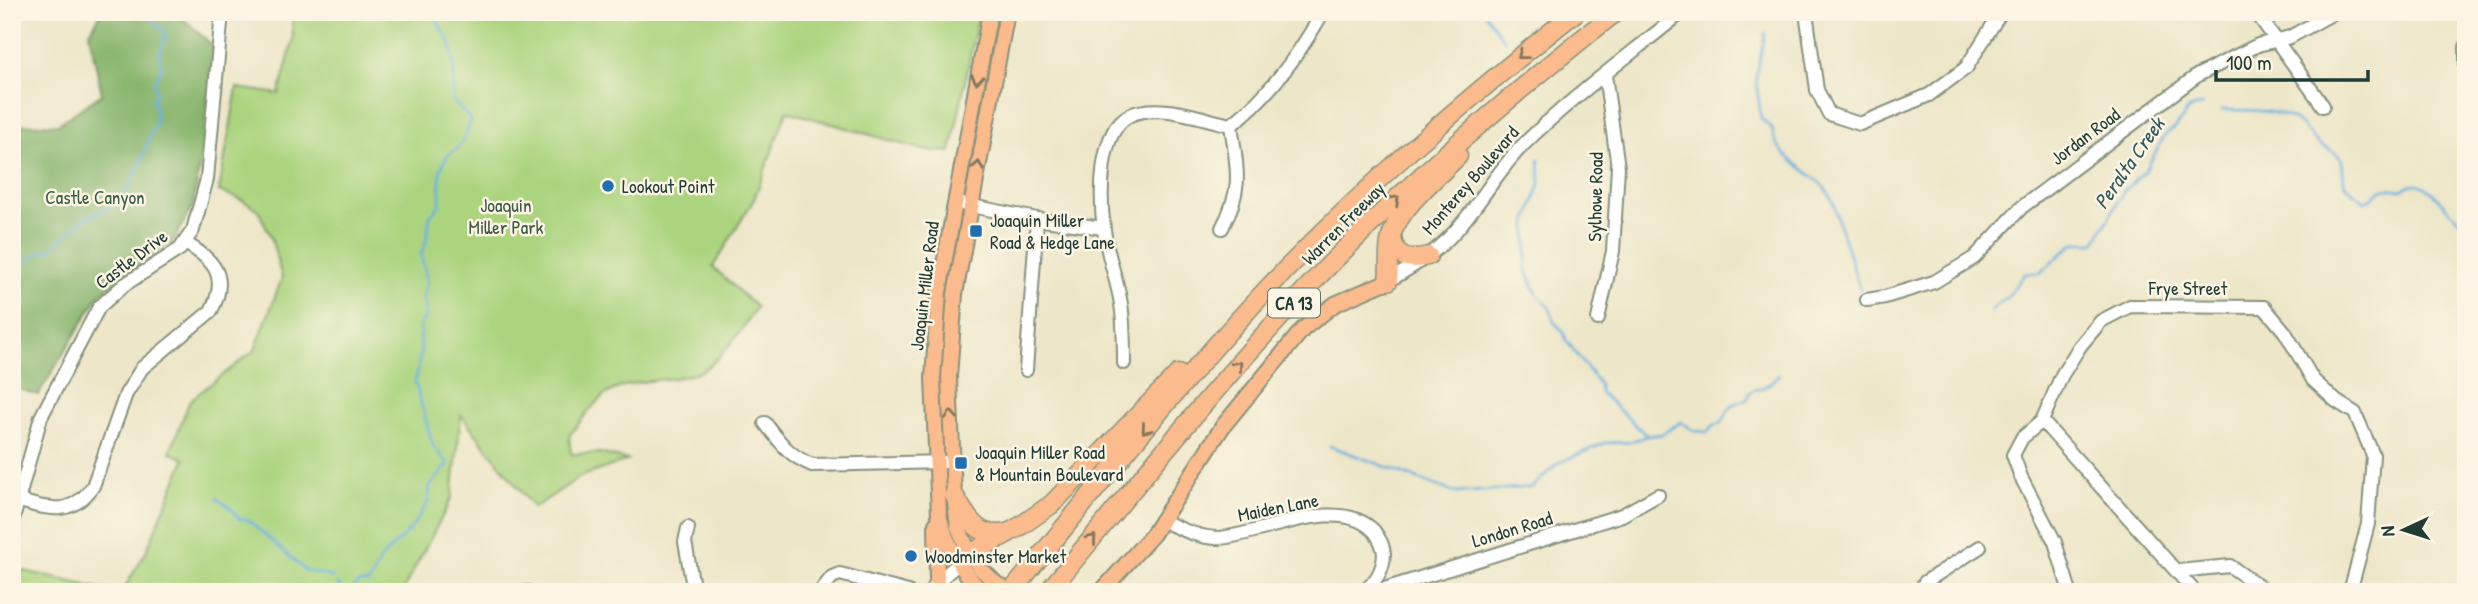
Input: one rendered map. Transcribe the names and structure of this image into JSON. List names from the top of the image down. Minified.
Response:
{"streets":{"highway":["Warren Freeway","CA 13"],"main road":["Monterey Boulevard","Joaquin Miller Road"],"street":["Jordan Road","Sylhowe Road","Castle Drive","Frye Street","Maiden Lane","London Road"]},"crossings":[["Monterey Boulevard","Sylhowe Road"],["Monterey Boulevard","Maiden Lane"]],"water":["Peralta Creek"],"parks":["Castle Canyon","Joaquin Miller Park"],"places":{"other":["Lookout Point","Woodminster Market"],"transit":["Joaquin Miller Road & Hedge Lane","Joaquin Miller Road & Mountain Boulevard"]},"scale_bar":"100 m","north":"left"}
